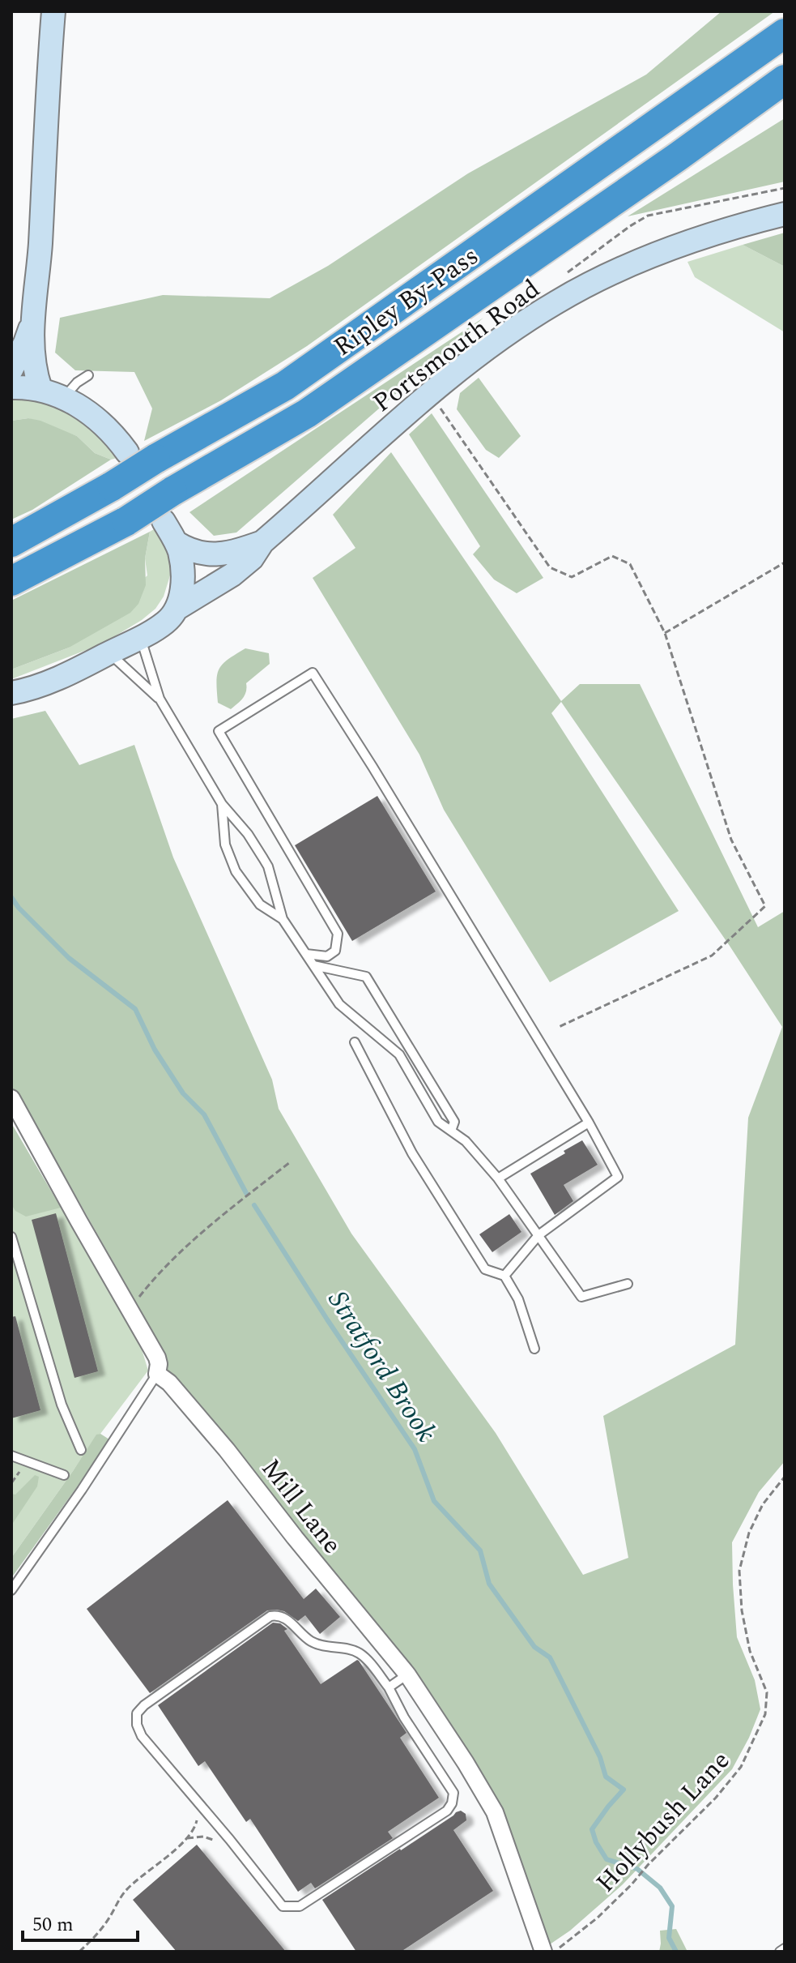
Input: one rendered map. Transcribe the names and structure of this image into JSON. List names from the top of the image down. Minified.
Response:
{"streets":{"highway":["Ripley By-Pass"],"main road":["Portsmouth Road"],"street":["Mill Lane"],"path":["Hollybush Lane"]},"water":["Stratford Brook"],"scale_bar":"50 m"}
